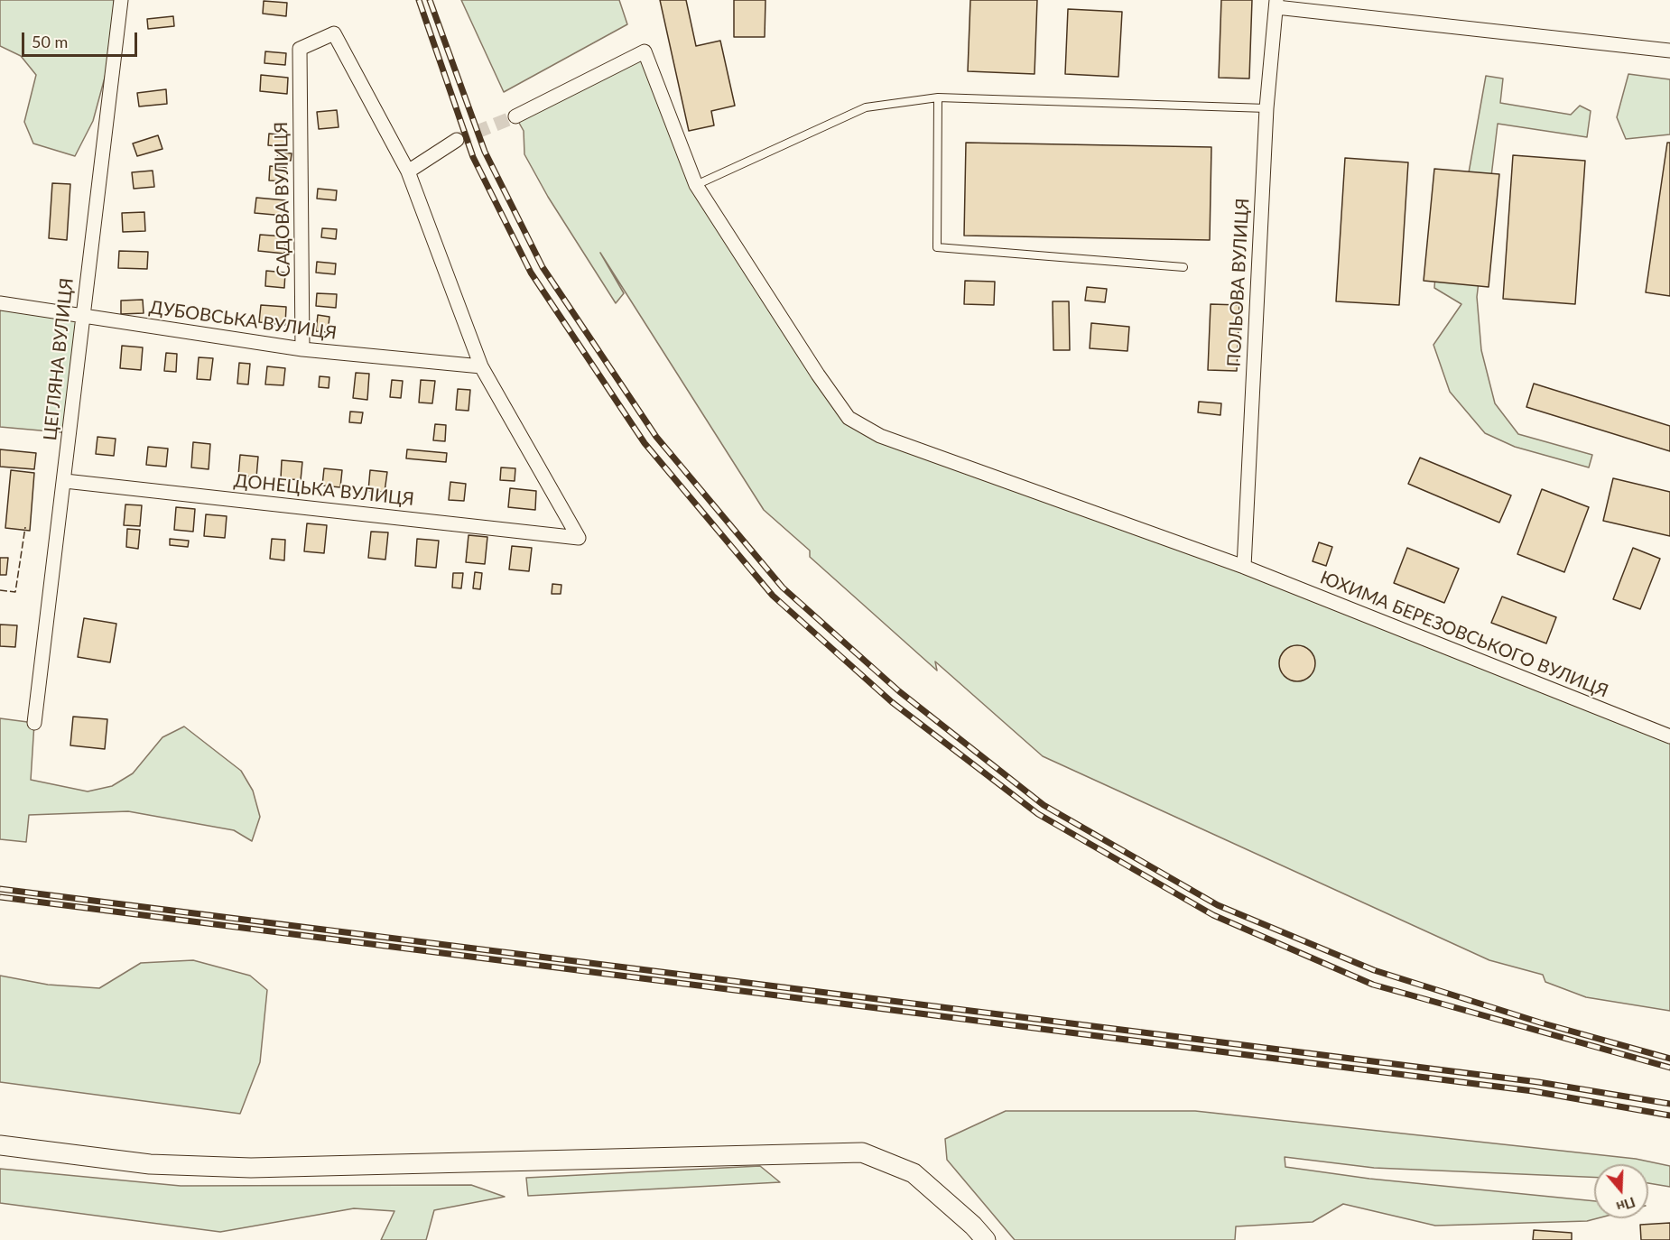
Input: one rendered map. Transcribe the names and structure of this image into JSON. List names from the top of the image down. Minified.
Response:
{"streets":{"street":["САДОВА ВУЛИЦЯ","ПОЛЬОВА ВУЛИЦЯ","ДУБОВСЬКА ВУЛИЦЯ","ЦЕГЛЯНА ВУЛИЦЯ","ДОНЕЦЬКА ВУЛИЦЯ","ЮХИМА БЕРЕЗОВСЬКОГО ВУЛИЦЯ"]},"crossings":[["САДОВА ВУЛИЦЯ","ДУБОВСЬКА ВУЛИЦЯ"],["ПОЛЬОВА ВУЛИЦЯ","ЮХИМА БЕРЕЗОВСЬКОГО ВУЛИЦЯ"],["ДУБОВСЬКА ВУЛИЦЯ","ЦЕГЛЯНА ВУЛИЦЯ"],["ДУБОВСЬКА ВУЛИЦЯ","ДОНЕЦЬКА ВУЛИЦЯ"],["ЦЕГЛЯНА ВУЛИЦЯ","ДОНЕЦЬКА ВУЛИЦЯ"]],"scale_bar":"50 m","north":"bottom"}
